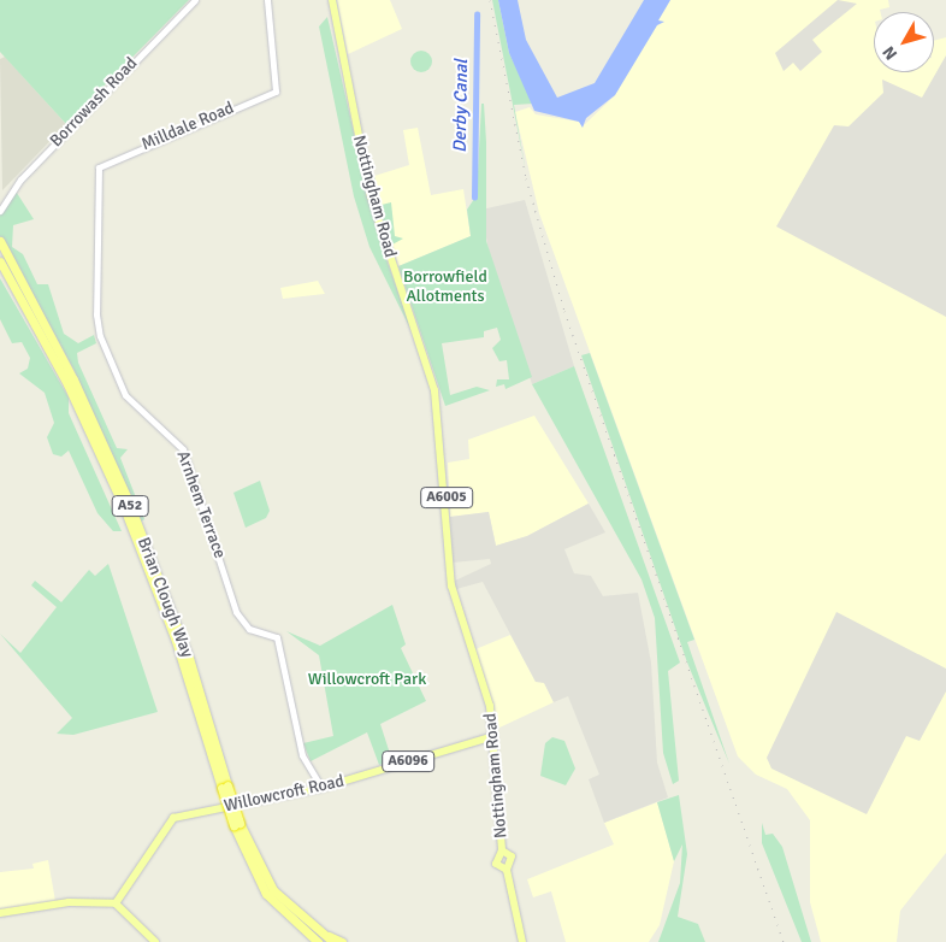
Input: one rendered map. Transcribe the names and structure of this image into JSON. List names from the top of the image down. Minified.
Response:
{"streets":{"highway":["A52","Brian Clough Way"],"main road":["Nottingham Road","A6005","A6096","Willowcroft Road"],"street":["Borrowash Road","Milldale Road","Arnhem Terrace"]},"crossings":[["Milldale Road","Arnhem Terrace"],["Nottingham Road","Willowcroft Road"],["Arnhem Terrace","Willowcroft Road"]],"water":["Derby Canal"],"parks":["Borrowfield Allotments","Willowcroft Park"],"north":"bottom left"}
